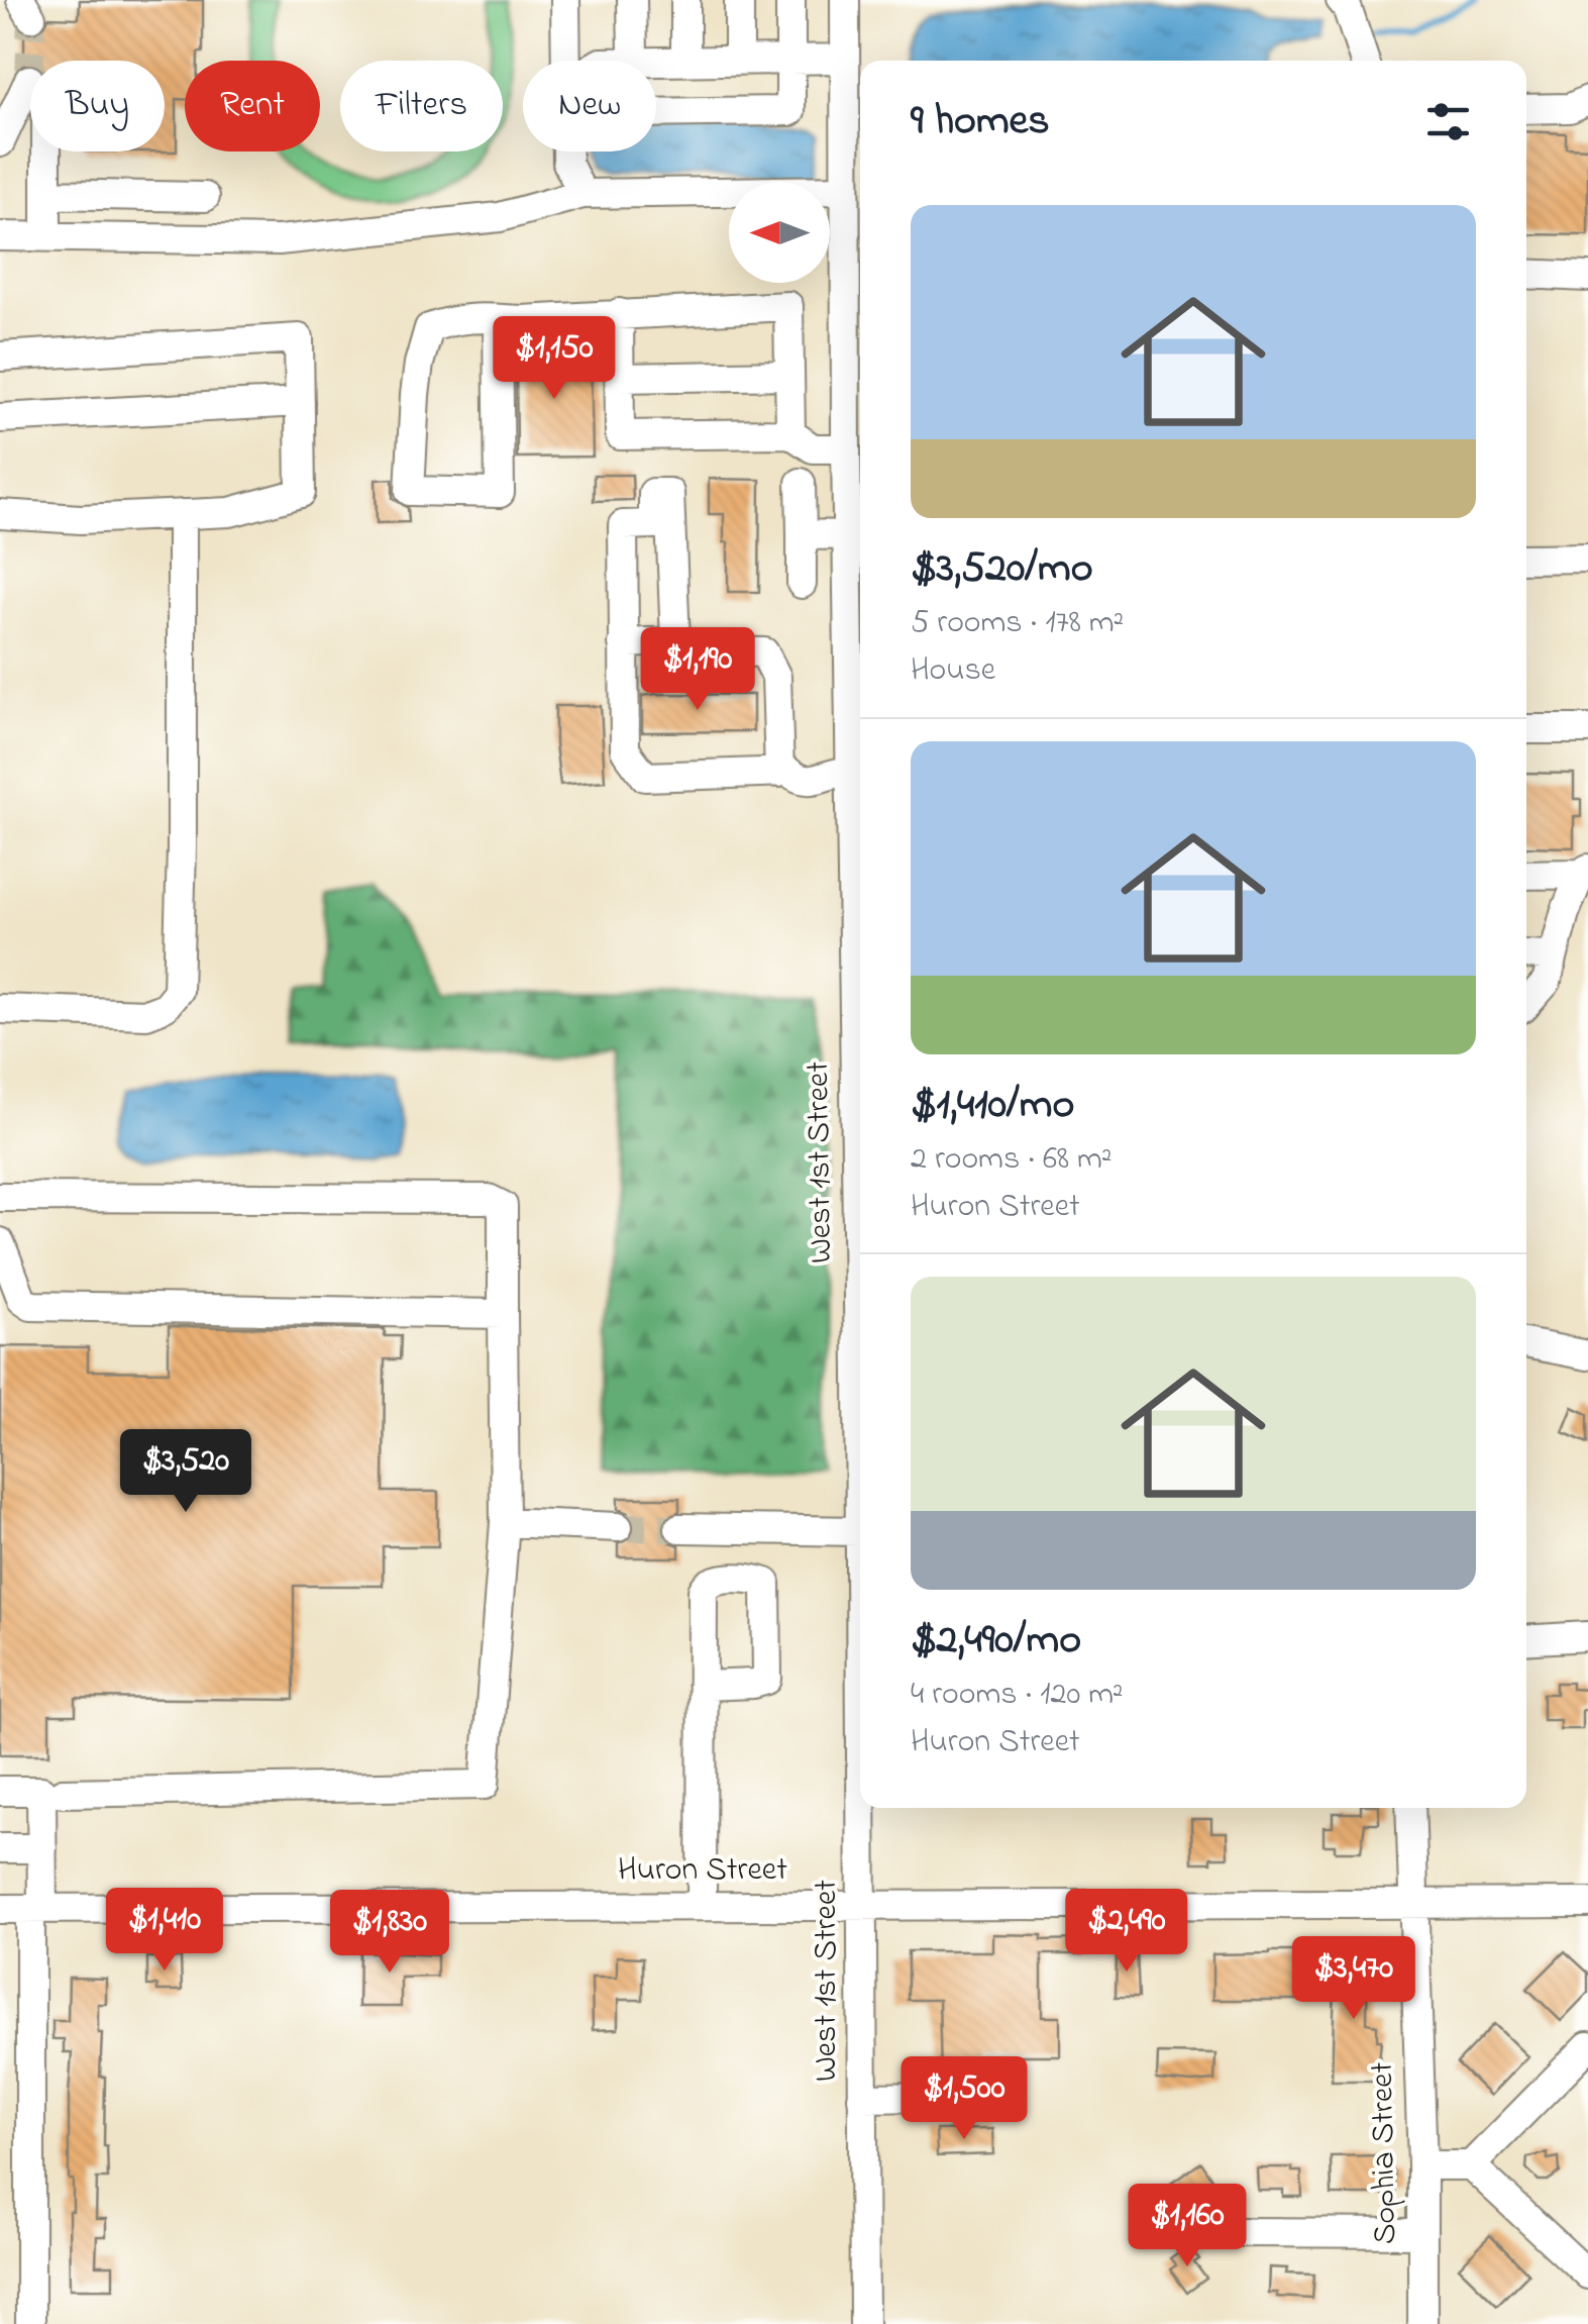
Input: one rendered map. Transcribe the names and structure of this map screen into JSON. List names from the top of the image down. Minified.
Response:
{"streets":{"street":["West 1st Street","Huron Street","Sophia Street"]},"crossings":[["West 1st Street","Huron Street"],["Huron Street","Sophia Street"]],"north":"left","page":{"chip":["Buy","Rent","Filters","New"],"heading":"9 homes","list":[{"name":"$3,520/mo","note":"5 rooms · 178 m² · House"},{"name":"$1,410/mo","note":"2 rooms · 68 m² · Huron Street"},{"name":"$2,490/mo","note":"4 rooms · 120 m² · Huron Street"}],"price":["$1,150","$1,190","$3,520","$1,410","$2,490","$1,830","$3,470","$1,500","$1,160"]}}
